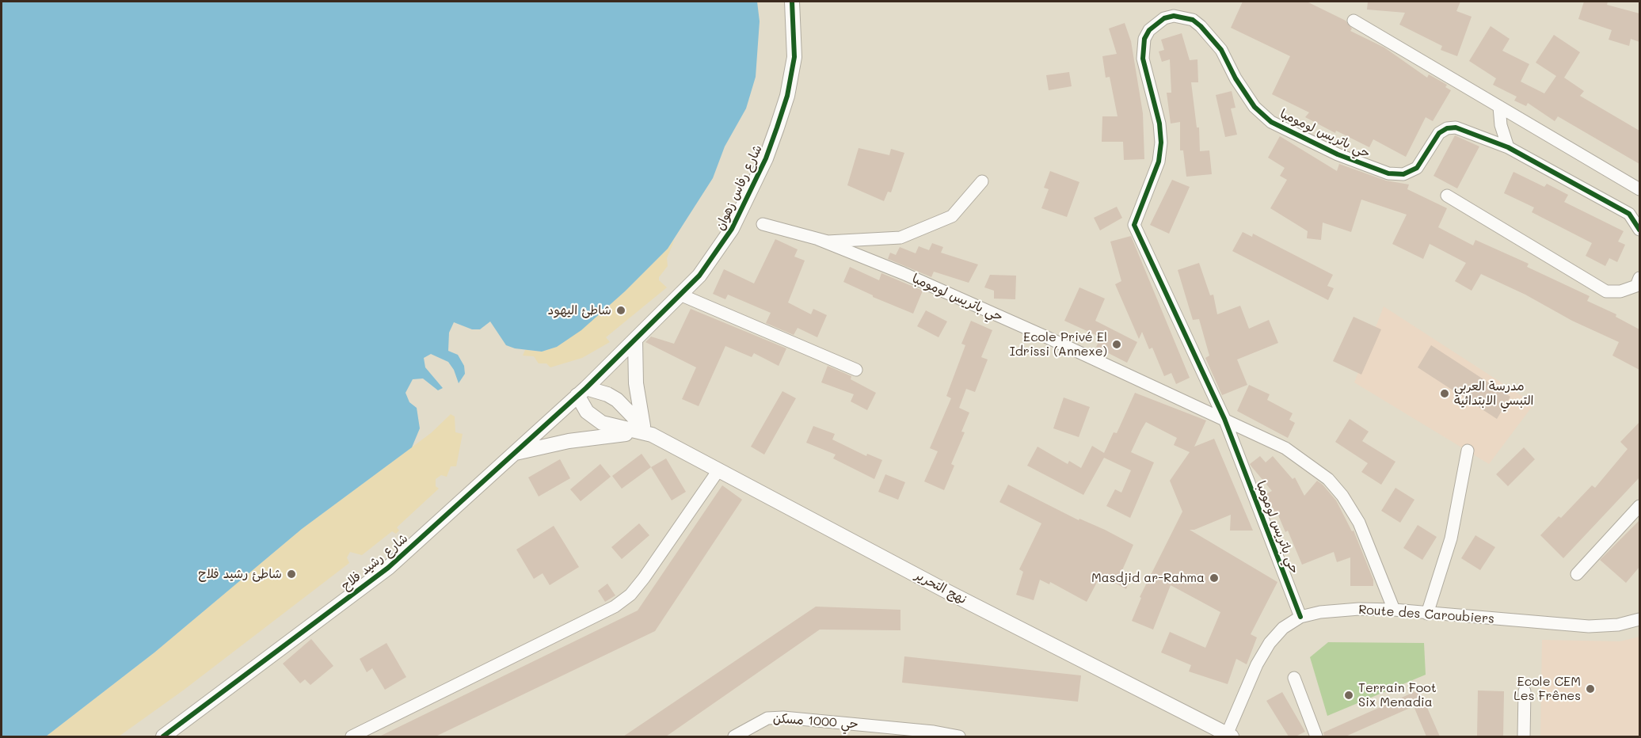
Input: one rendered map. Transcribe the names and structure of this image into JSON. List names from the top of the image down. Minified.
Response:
{"streets":{"street":["حي باتريس لومومبا","شارع رفاس زهوان","شارع رشيد فلاح","نهج التحرير","Route des Caroubiers","حي 1000 مسكن"]},"crossings":[["حي باتريس لومومبا","Route des Caroubiers"],["شارع رفاس زهوان","شارع رشيد فلاح"],["شارع رفاس زهوان","نهج التحرير"],["شارع رشيد فلاح","نهج التحرير"],["نهج التحرير","Route des Caroubiers"]],"places":["شاطئ اليهود","Ecole Privé El Idrissi (Annexe)","مدرسة العربي التبسي الابتدائية","شاطئ رشيد فلاح","Masdjid ar-Rahma","Ecole CEM Les Frênes","Terrain Foot Six Menadia"]}
